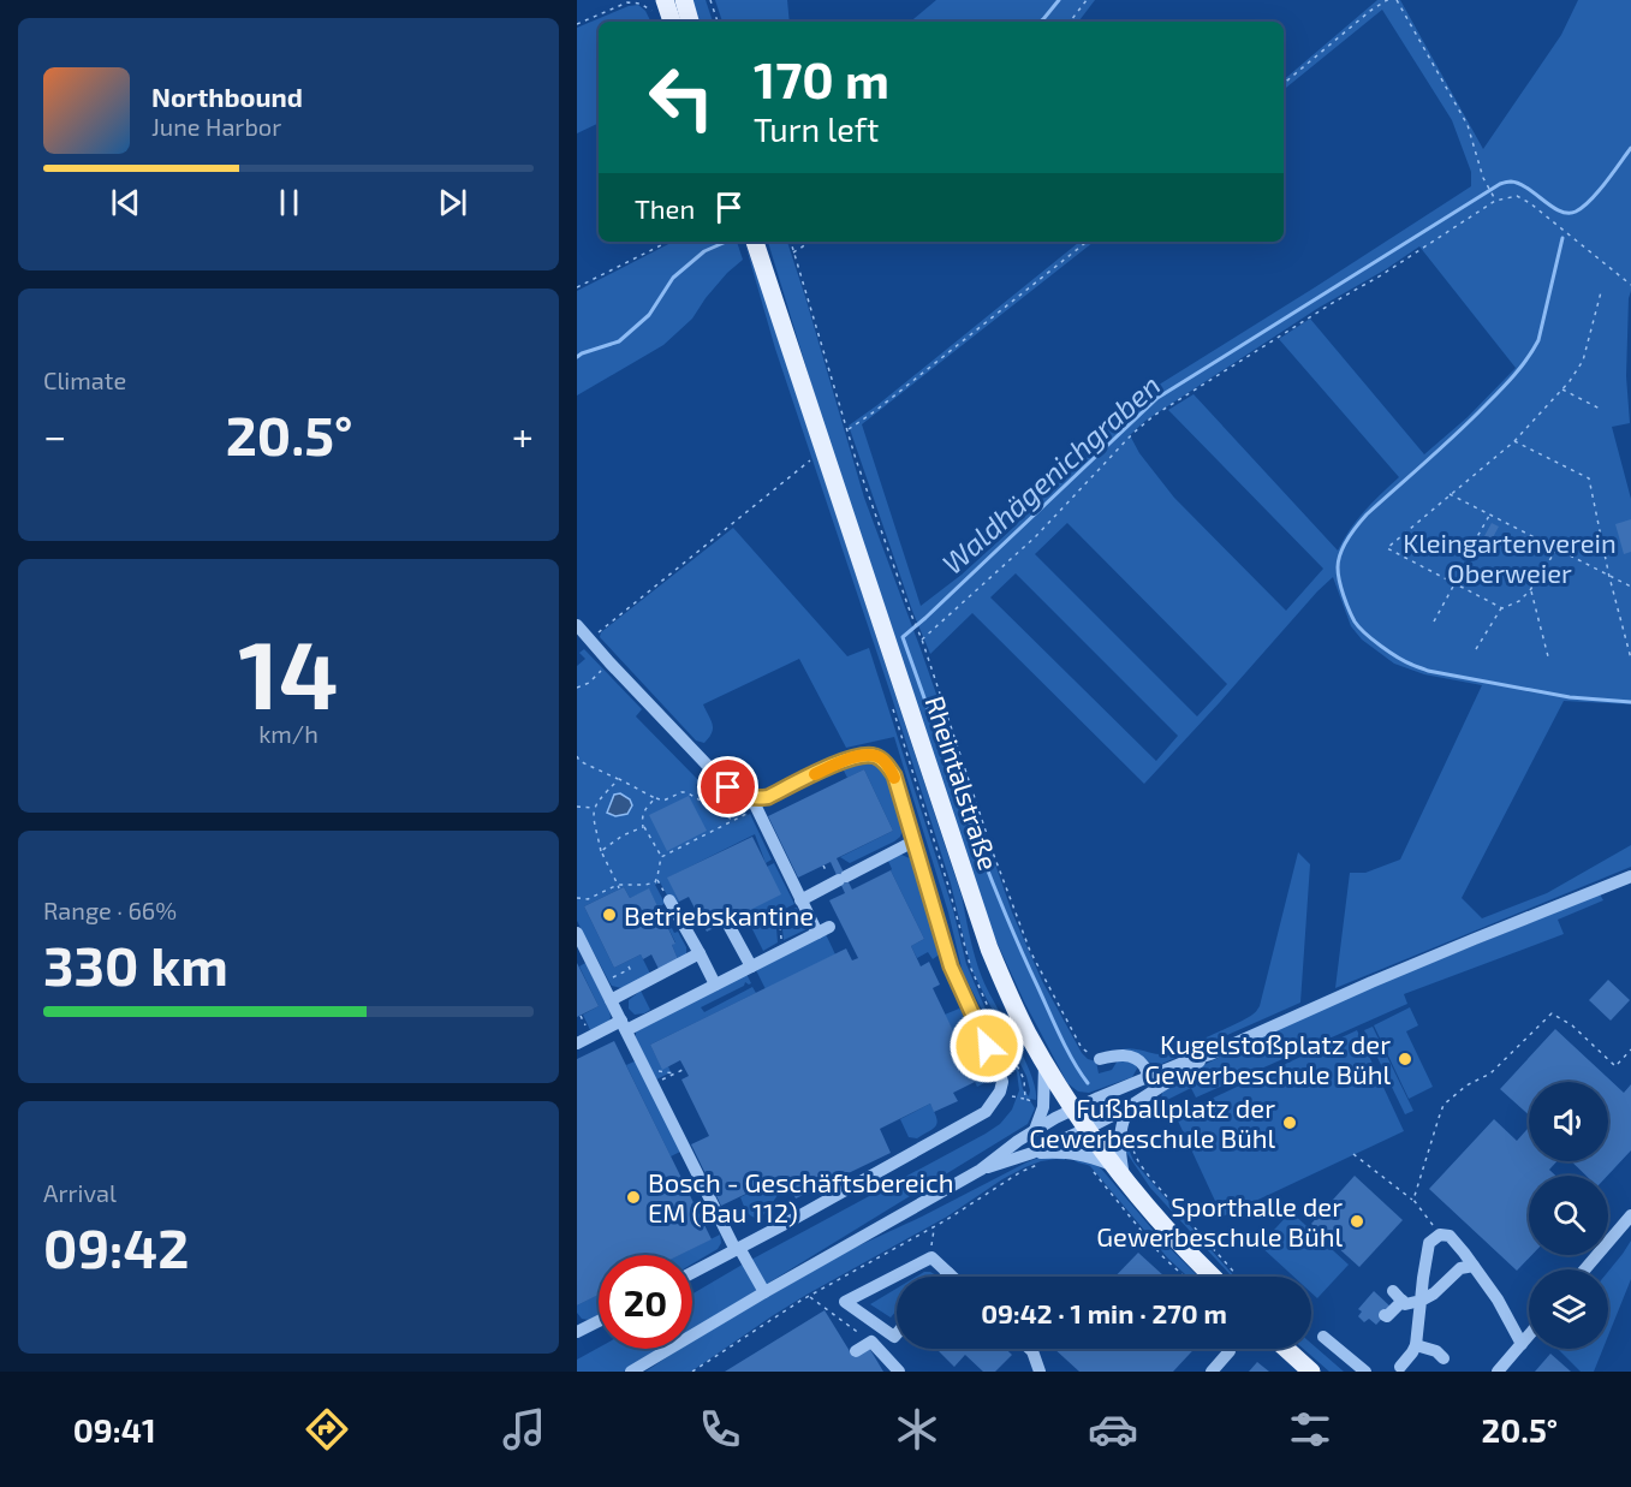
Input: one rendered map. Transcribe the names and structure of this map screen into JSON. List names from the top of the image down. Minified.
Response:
{"streets":{"main road":["Rheintalstraße"]},"water":["Waldhägenichgraben"],"parks":["Kleingartenverein Oberweier"],"places":["Betriebskantine","Kugelstoßplatz der Gewerbeschule Bühl","Fußballplatz der Gewerbeschule Bühl","Bosch - Geschäftsbereich EM (Bau 112)","Sporthalle der Gewerbeschule Bühl"],"page":{"turn":["170 m","Turn left"],"song":["Northbound","June Harbor"],"then":"Then","tile":["Climate",["14","km/h"],["Range · 66%","330 km"],["Arrival","09:42"]],"heat":["−","20.5°","+"],"limit":"20","trip":"09:42 · 1 min · 270 m","tabs":["09:41","20.5°"]}}
